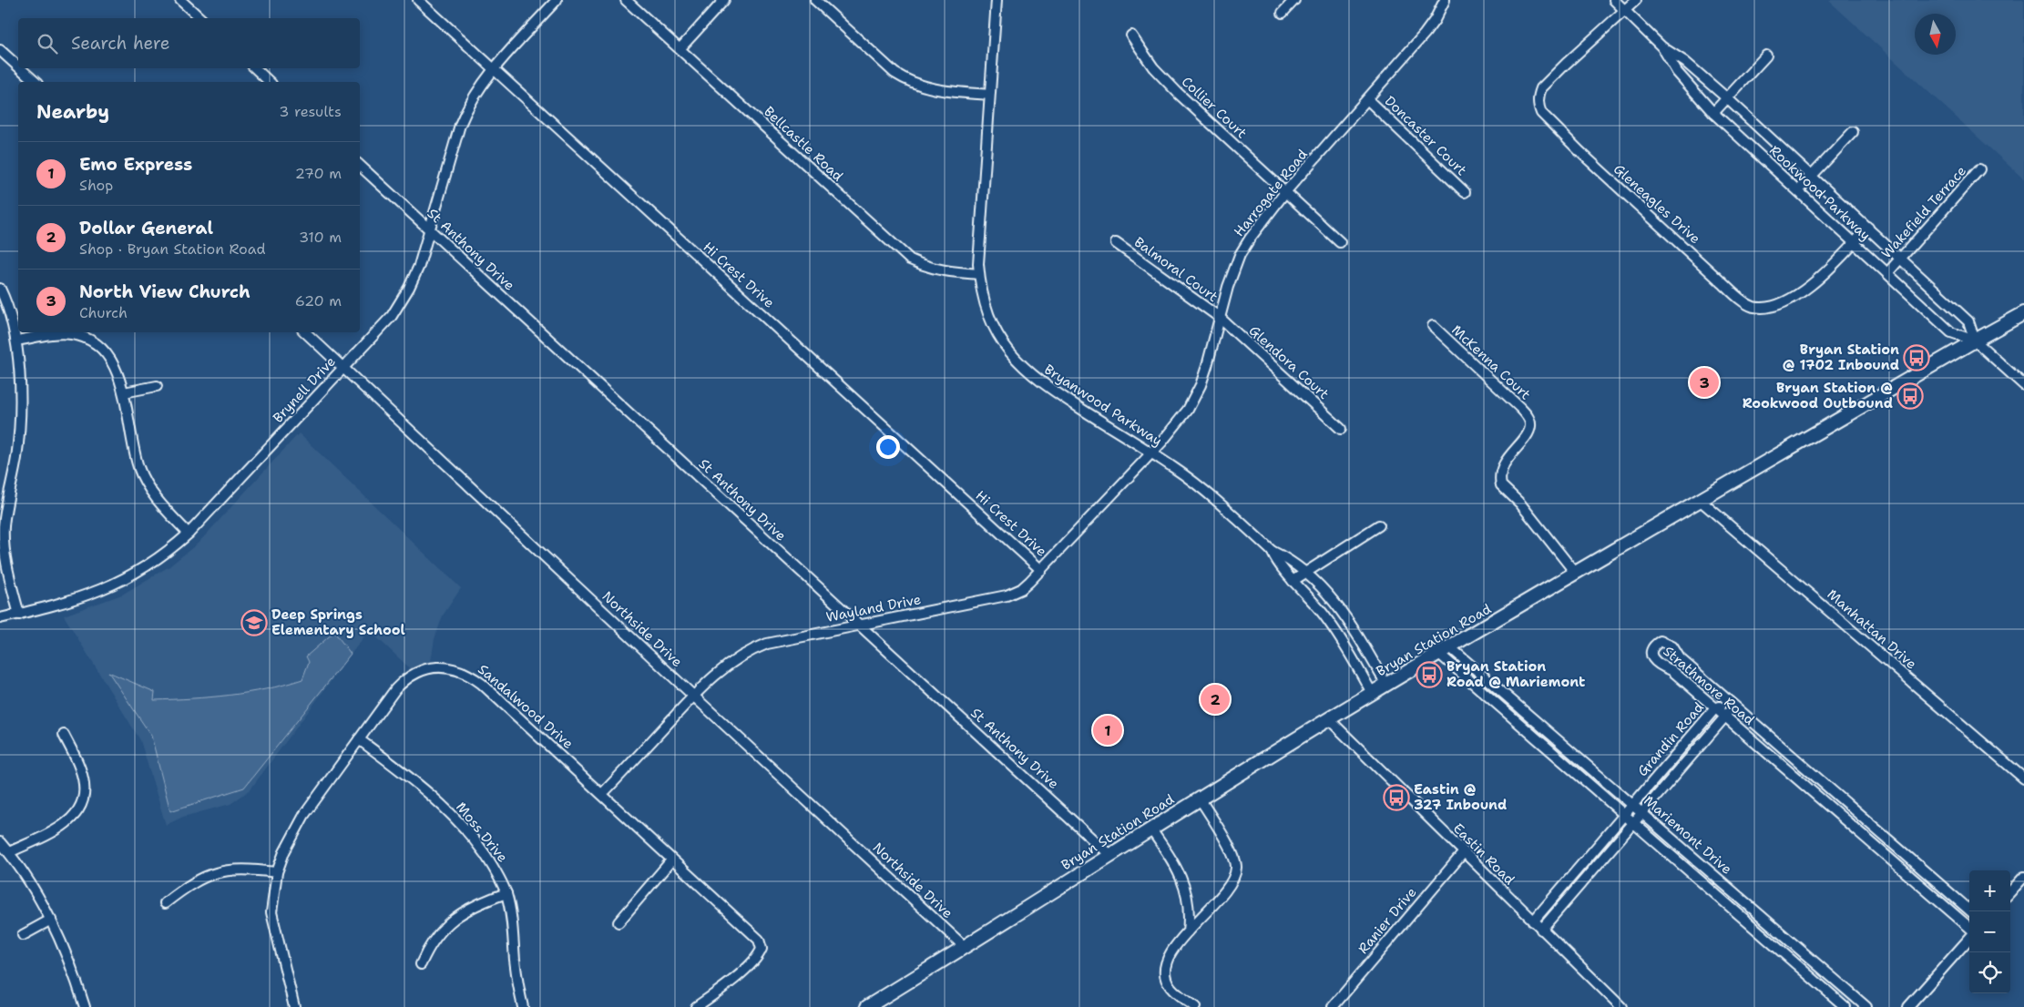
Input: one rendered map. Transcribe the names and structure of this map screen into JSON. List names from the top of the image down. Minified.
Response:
{"streets":{"main road":["Bryan Station Road"],"street":["Collier Court","Doncaster Court","Bellcastle Road","Harrogate Road","Rookwood Parkway","Gleneagles Drive","Wakefield Terrace","St Anthony Drive","Balmoral Court","Hi Crest Drive","Glendora Court","McKenna Court","Brynell Drive","Bryanwood Parkway","Wayland Drive","Northside Drive","Manhattan Drive","Strathmore Road","Sandalwood Drive","Grandin Road","Moss Drive","Mariemont Drive","Eastin Road","Ranier Drive"]},"crossings":[["Collier Court","Harrogate Road"],["Doncaster Court","Harrogate Road"],["Bellcastle Road","Bryanwood Parkway"],["Harrogate Road","Balmoral Court"],["Harrogate Road","Glendora Court"],["Harrogate Road","Bryanwood Parkway"],["Harrogate Road","Wayland Drive"],["Rookwood Parkway","Gleneagles Drive"],["Rookwood Parkway","Wakefield Terrace"],["Rookwood Parkway","Bryan Station Road"],["St Anthony Drive","Brynell Drive"],["St Anthony Drive","Wayland Drive"],["St Anthony Drive","Bryan Station Road"],["Balmoral Court","Glendora Court"],["Hi Crest Drive","Brynell Drive"],["Hi Crest Drive","Wayland Drive"],["McKenna Court","Bryan Station Road"],["Brynell Drive","Northside Drive"],["Bryanwood Parkway","Wayland Drive"],["Bryanwood Parkway","Bryan Station Road"],["Wayland Drive","Northside Drive"],["Wayland Drive","Sandalwood Drive"],["Northside Drive","Bryan Station Road"],["Manhattan Drive","Bryan Station Road"],["Bryan Station Road","Mariemont Drive"],["Bryan Station Road","Eastin Road"],["Strathmore Road","Grandin Road"],["Sandalwood Drive","Moss Drive"],["Grandin Road","Mariemont Drive"],["Grandin Road","Eastin Road"],["Eastin Road","Ranier Drive"]],"places":{"bus stop":["Bryan Station @ 1702 Inbound","Bryan Station @ Rookwood Outbound","Bryan Station Road @ Mariemont","Eastin @ 327 Inbound"],"school or university":["Deep Springs Elementary School"]},"north":"bottom","page":{"search":"Search here","heading":["Nearby","3 results"],"list":[{"mark":"1","name":"Emo Express","note":"Shop","value":"270 m"},{"mark":"2","name":"Dollar General","note":"Shop · Bryan Station Road","value":"310 m"},{"mark":"3","name":"North View Church","note":"Church","value":"620 m"}],"pins":["3","2","1"],"map_buttons":["+","−"]}}
